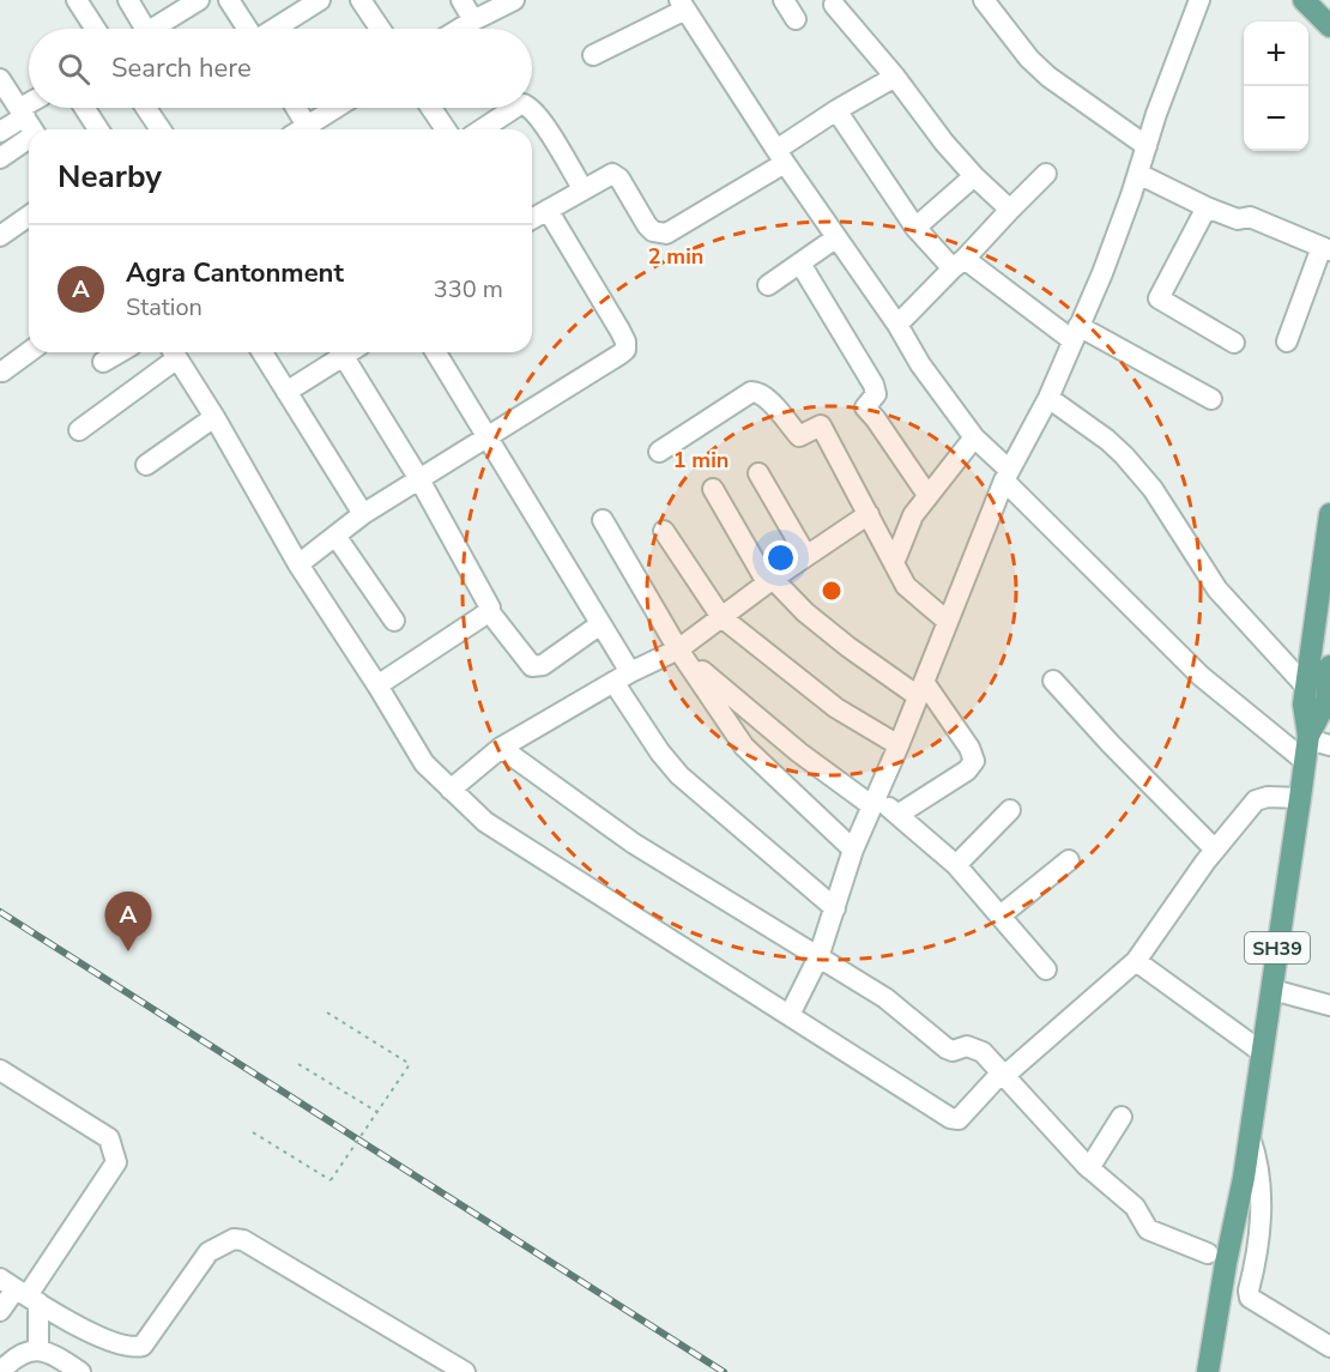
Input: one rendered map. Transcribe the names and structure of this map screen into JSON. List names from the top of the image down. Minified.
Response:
{"streets":{"main road":["SH39"]},"page":{"map_buttons":["+","−"],"search":"Search here","heading":"Nearby","list":[{"mark":"A","name":"Agra Cantonment","note":"Station","value":"330 m"}],"pins":"A"},"rings":["2 min","1 min"]}
